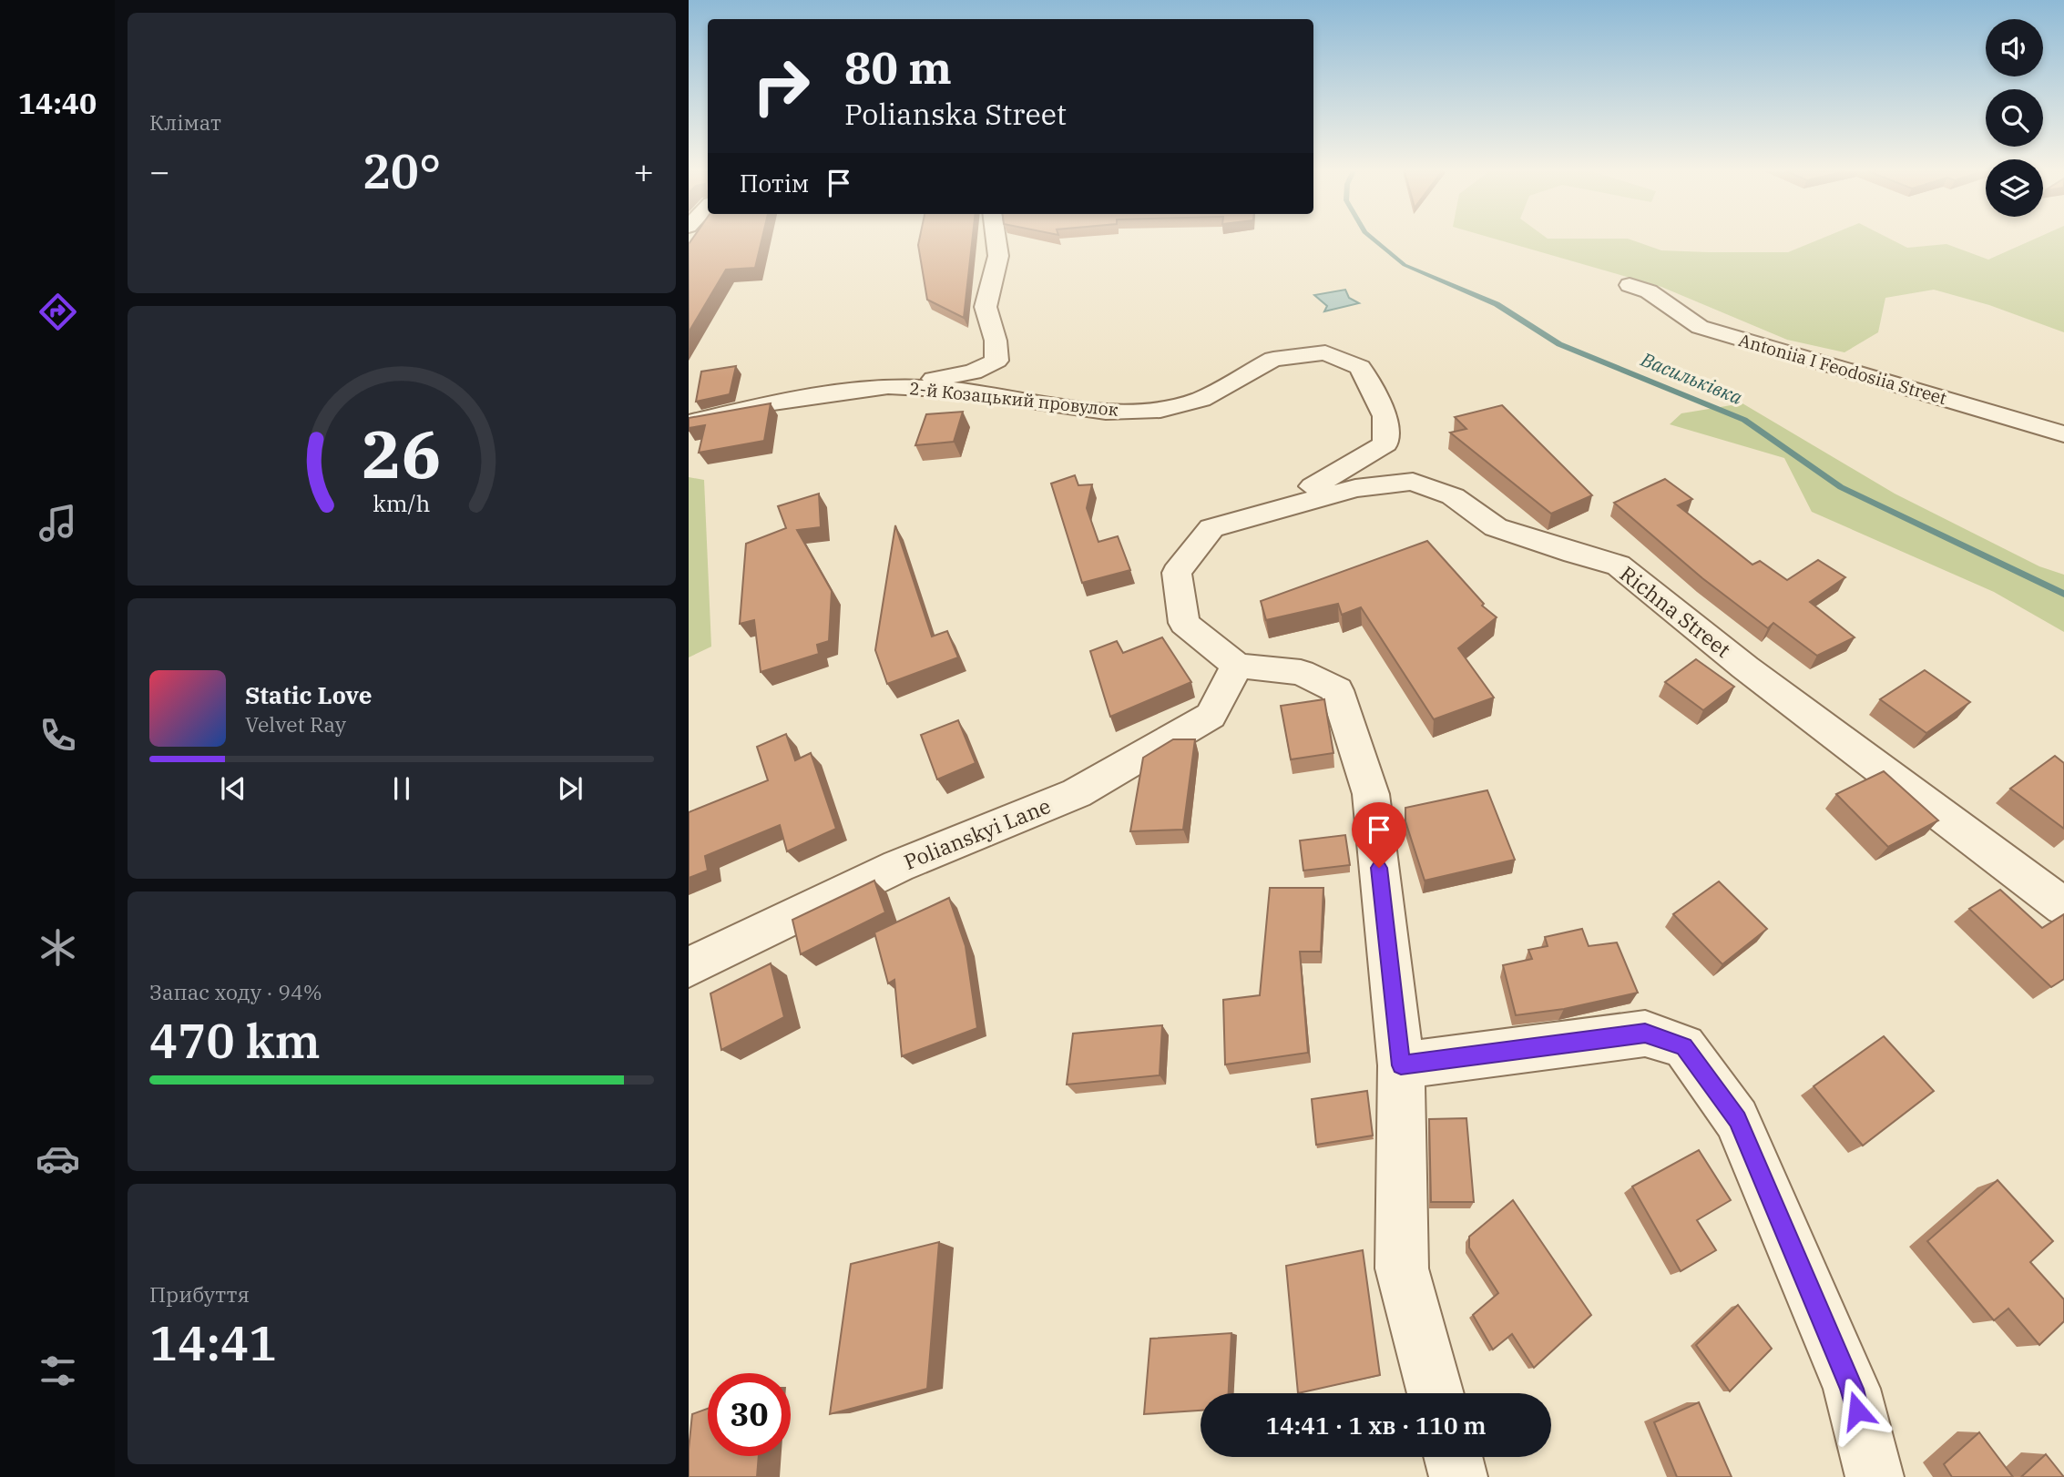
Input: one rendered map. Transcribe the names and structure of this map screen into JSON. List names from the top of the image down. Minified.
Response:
{"streets":{"street":["Antoniia I Feodosiia Street","2-й Козацький провулок","Richna Street","Polianskyi Lane"]},"crossings":[["2-й Козацький провулок","Richna Street"],["Richna Street","Polianskyi Lane"]],"water":["Васильківка"],"page":{"tabs":"14:40","tile":["Клімат",["Запас ходу · 94%","470 km"],["Прибуття","14:41"]],"turn":["80 m","Polianska Street"],"heat":["−","20°","+"],"then":"Потім","song":["Static Love","Velvet Ray"],"limit":"30","trip":"14:41 · 1 хв · 110 m","gauge":["26","km/h"]}}
